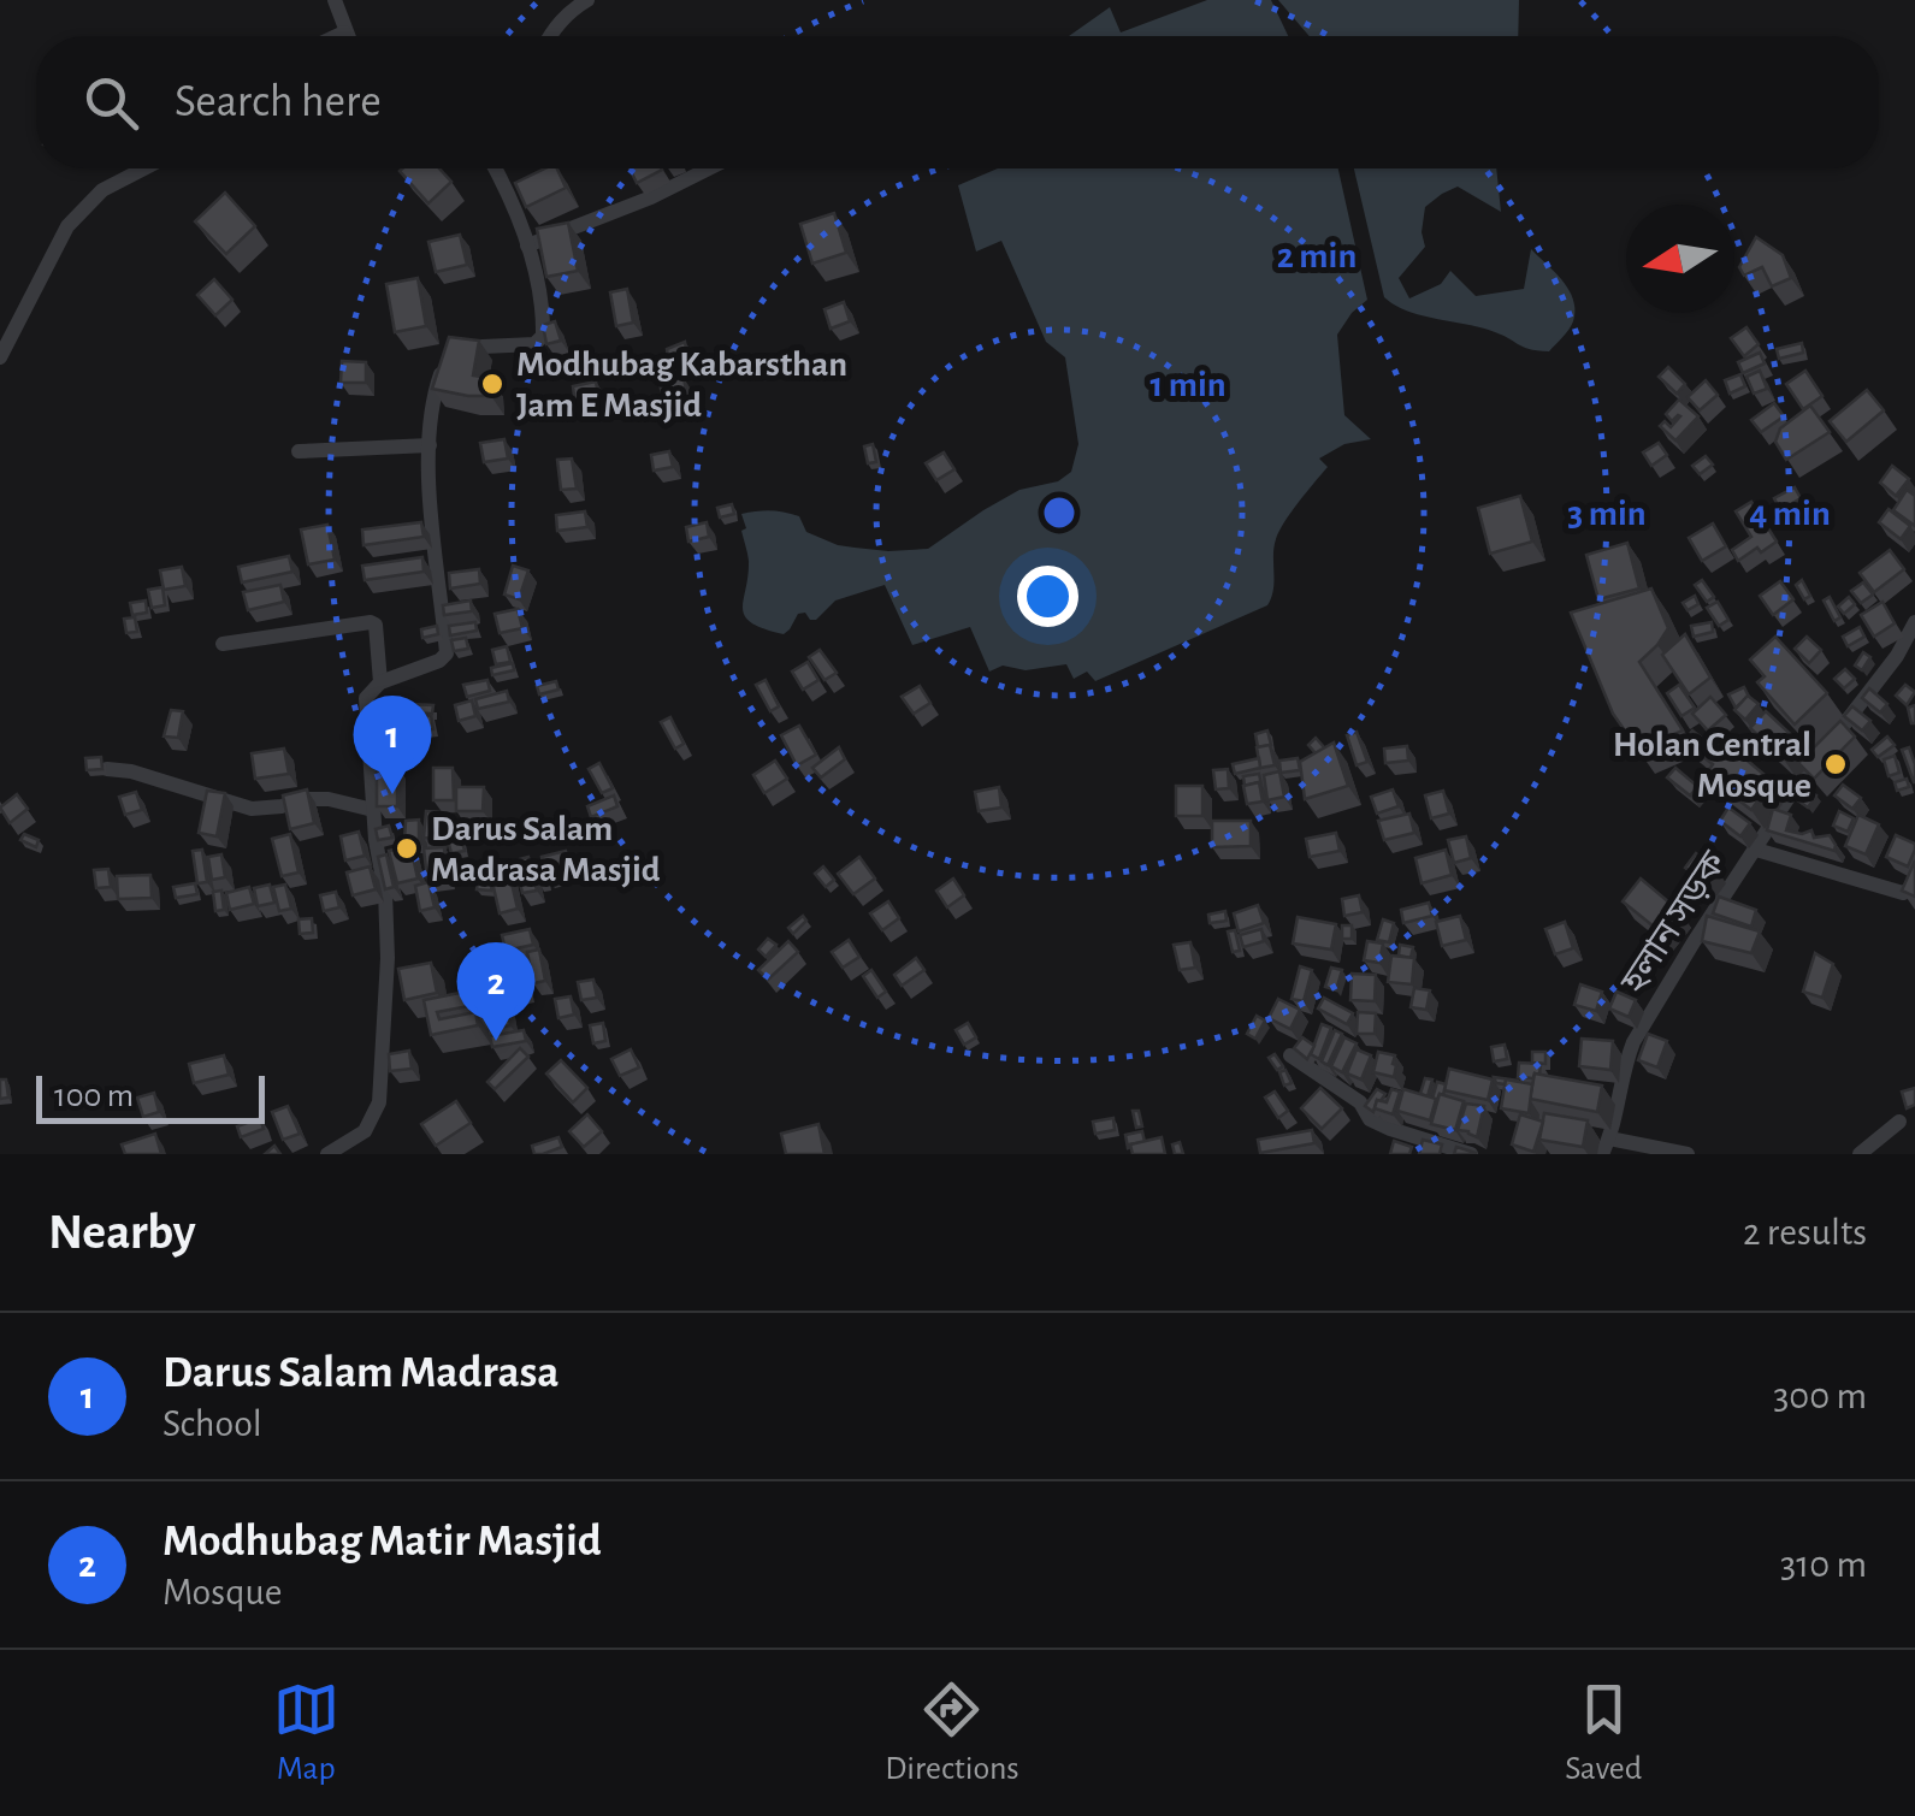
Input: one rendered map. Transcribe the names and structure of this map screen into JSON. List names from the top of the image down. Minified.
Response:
{"streets":{"street":["হলান সড়ক"]},"places":["Modhubag Kabarsthan Jam E Masjid","Holan Central Mosque","Darus Salam Madrasa Masjid"],"scale_bar":"100 m","north":"left","page":{"search":"Search here","pins":["1","2"],"scale":"100 m","heading":["Nearby","2 results"],"list":[{"mark":"1","name":"Darus Salam Madrasa","note":"School","value":"300 m"},{"mark":"2","name":"Modhubag Matir Masjid","note":"Mosque","value":"310 m"}],"nav":["Map","Directions","Saved"]},"rings":["2 min","1 min","3 min","4 min"]}
